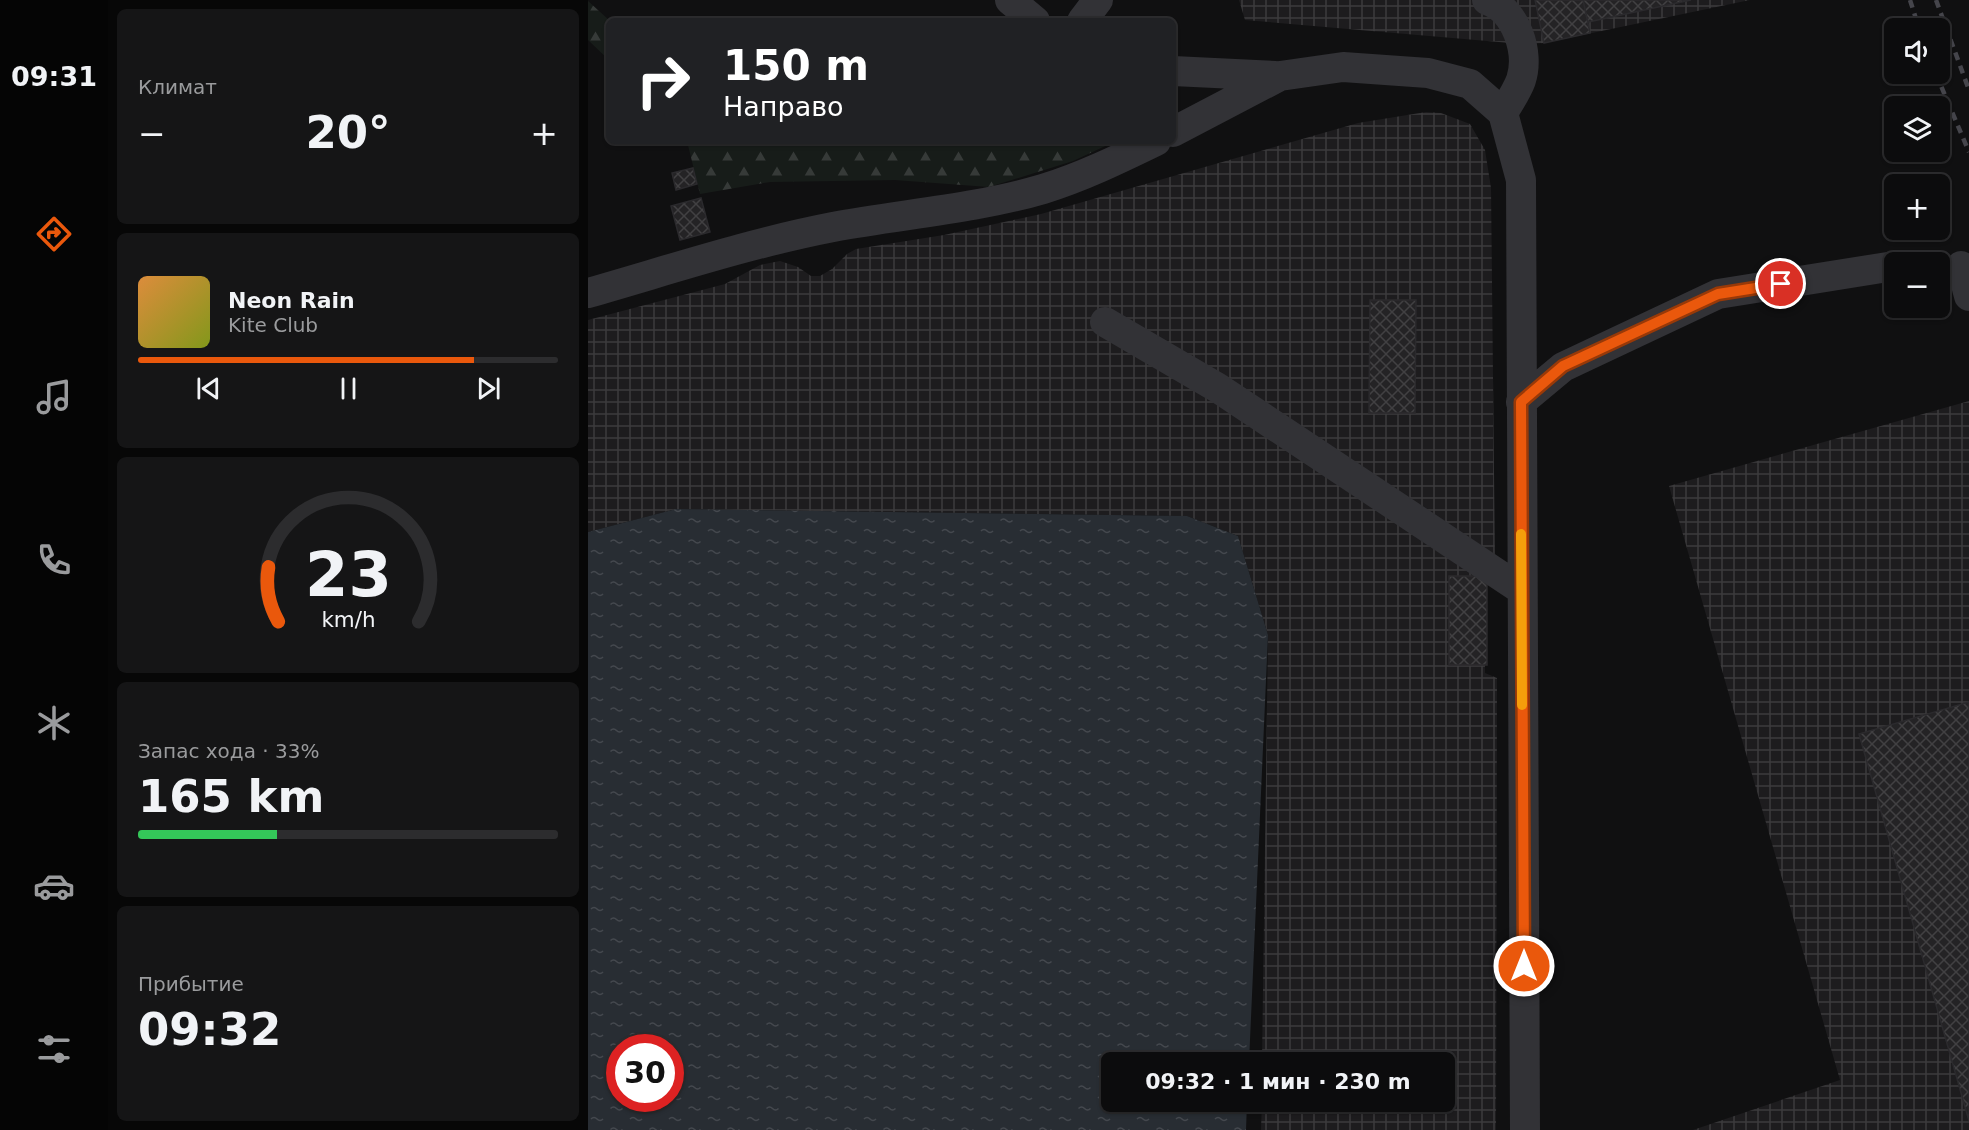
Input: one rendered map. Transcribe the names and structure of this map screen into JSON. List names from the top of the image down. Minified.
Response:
{"page":{"tabs":"09:31","tile":["Климат",["Запас хода · 33%","165 km"],["Прибытие","09:32"]],"map_buttons":["+","−"],"turn":["150 m","Направо"],"heat":["−","20°","+"],"song":["Neon Rain","Kite Club"],"limit":"30","trip":"09:32 · 1 мин · 230 m","gauge":["23","km/h"]}}
